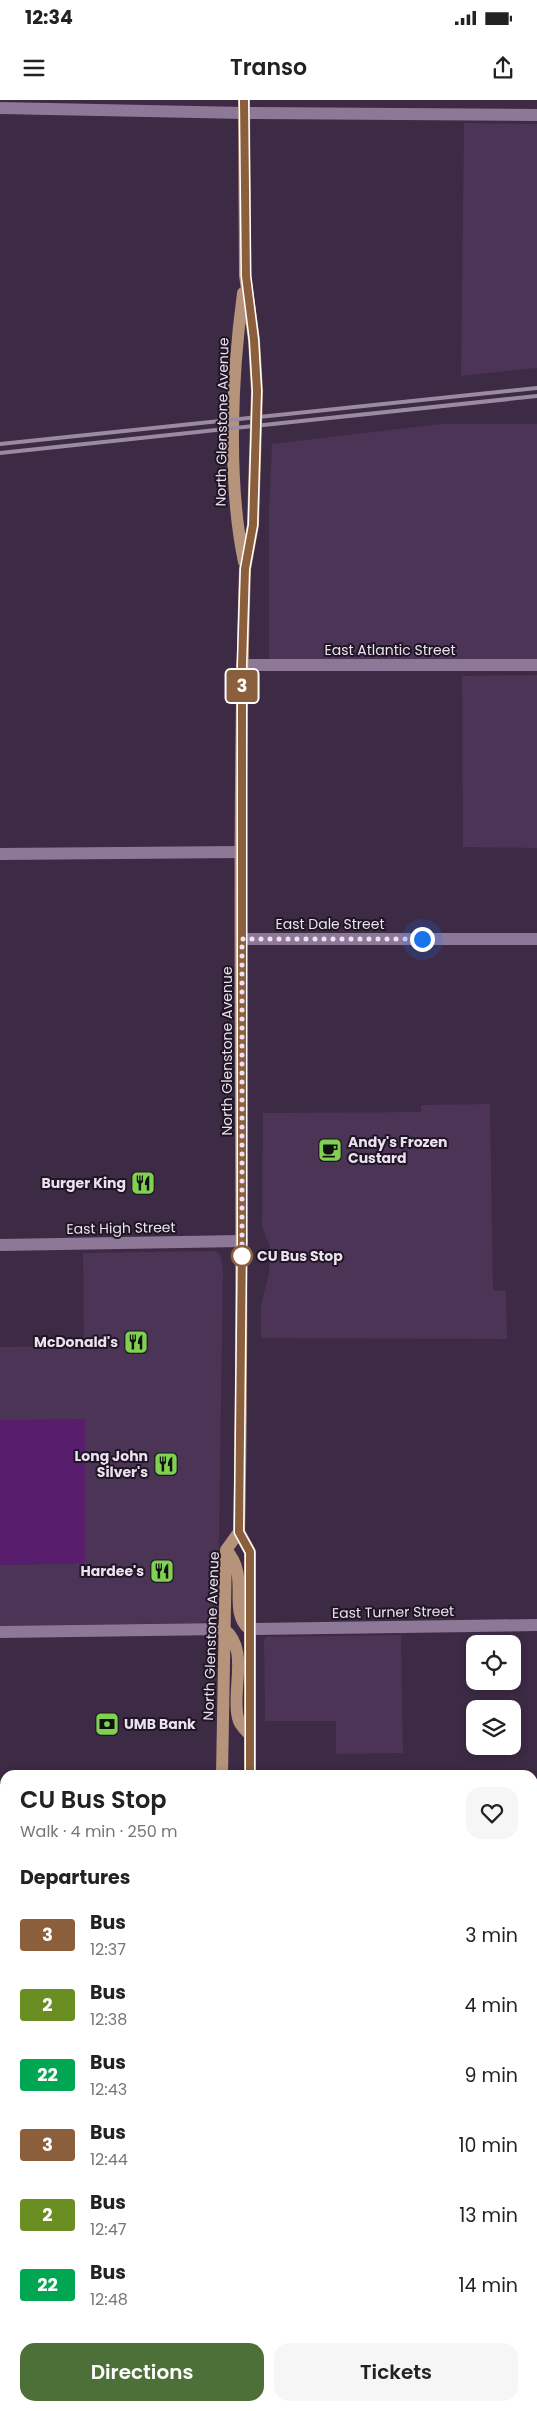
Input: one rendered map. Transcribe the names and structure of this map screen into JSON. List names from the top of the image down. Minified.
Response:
{"streets":{"main road":["North Glenstone Avenue"],"street":["East Atlantic Street","East Dale Street","East High Street","East Turner Street"]},"crossings":[["North Glenstone Avenue","East Atlantic Street"],["North Glenstone Avenue","East Dale Street"],["North Glenstone Avenue","East High Street"],["North Glenstone Avenue","East Turner Street"]],"places":{"cafe":["Andy's Frozen Custard"],"restaurant":["Burger King","McDonald's","Long John Silver's","Hardee's"],"other":["CU Bus Stop"],"bank":["UMB Bank"]},"lines":["bus line 3"],"page":{"status":"12:34","header":"Transo","on_map":"3","heading":[["CU Bus Stop","Walk · 4 min · 250 m"],"Departures"],"list":[{"mark":"3","name":"Bus","note":"12:37","value":"3 min"},{"mark":"2","name":"Bus","note":"12:38","value":"4 min"},{"mark":"22","name":"Bus","note":"12:43","value":"9 min"},{"mark":"3","name":"Bus","note":"12:44","value":"10 min"},{"mark":"2","name":"Bus","note":"12:47","value":"13 min"},{"mark":"22","name":"Bus","note":"12:48","value":"14 min"}],"buttons":["Directions","Tickets"]}}
